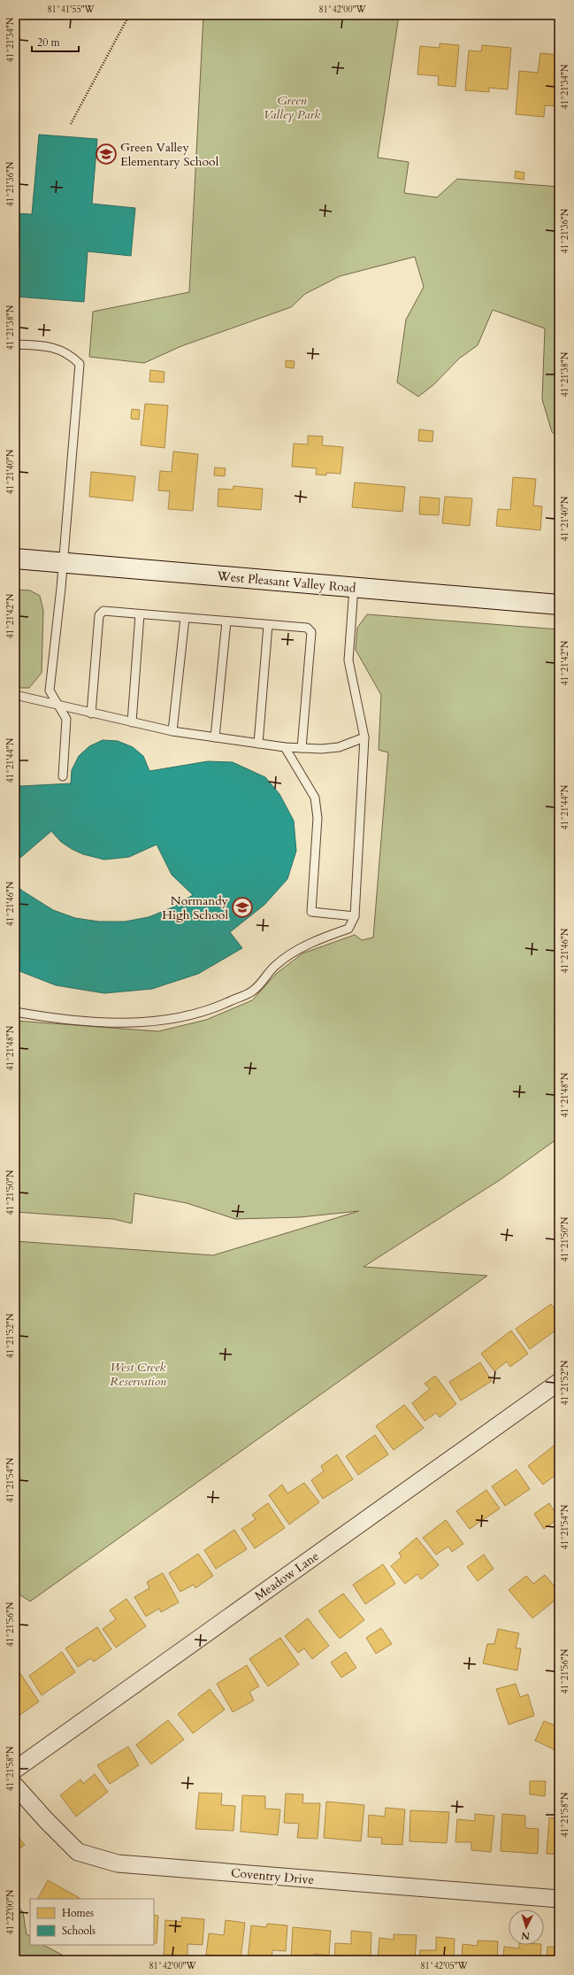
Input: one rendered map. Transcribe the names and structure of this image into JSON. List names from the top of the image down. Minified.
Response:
{"streets":{"main road":["West Pleasant Valley Road"],"street":["Meadow Lane","Coventry Drive"]},"parks":["Green Valley Park","West Creek Reservation"],"places":{"school or university":["Green Valley Elementary School","Normandy High School"]},"legend":["Homes","Schools"],"scale_bar":"20 m","north":"bottom","coordinates":["81°41'55\"W","81°42'00\"W","41°21'34\"N","41°21'36\"N","41°21'38\"N","41°21'40\"N","41°21'42\"N","41°21'44\"N","41°21'46\"N","41°21'48\"N","41°21'50\"N","41°21'52\"N","41°21'54\"N","41°21'56\"N","41°21'58\"N","41°22'00\"N","81°42'05\"W"]}
